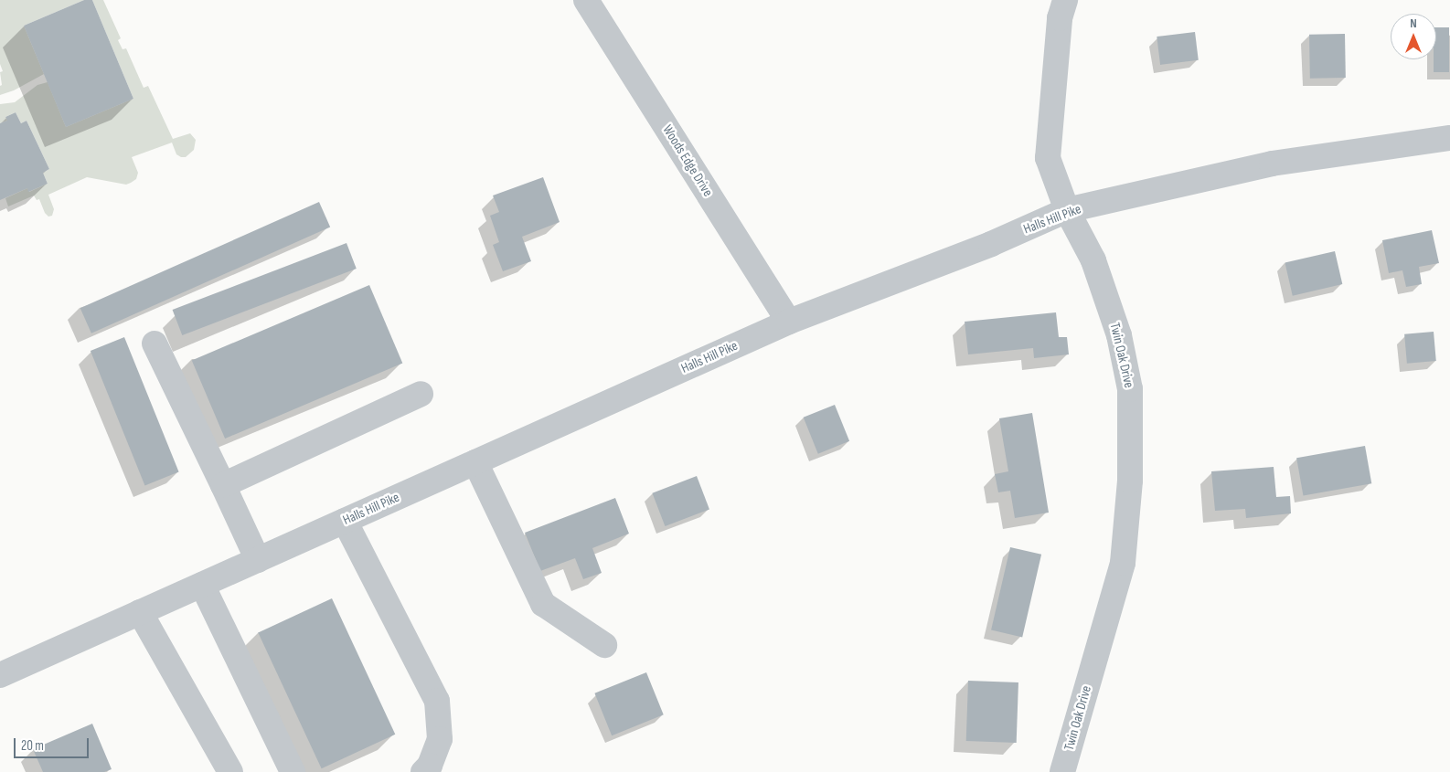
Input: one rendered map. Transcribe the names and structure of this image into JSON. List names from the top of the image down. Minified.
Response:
{"streets":{"street":["Woods Edge Drive","Halls Hill Pike","Twin Oak Drive"]},"crossings":[["Woods Edge Drive","Halls Hill Pike"],["Halls Hill Pike","Twin Oak Drive"]],"scale_bar":"20 m","north":"top"}
